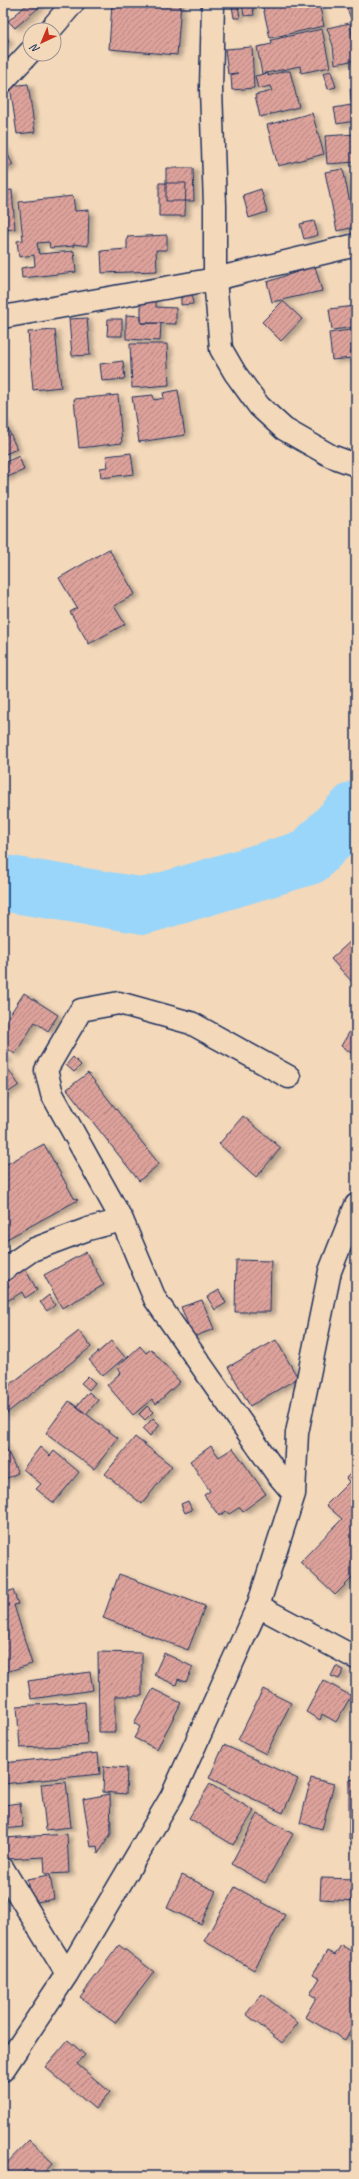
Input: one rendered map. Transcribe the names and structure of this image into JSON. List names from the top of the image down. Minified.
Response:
{"north":"bottom left"}
